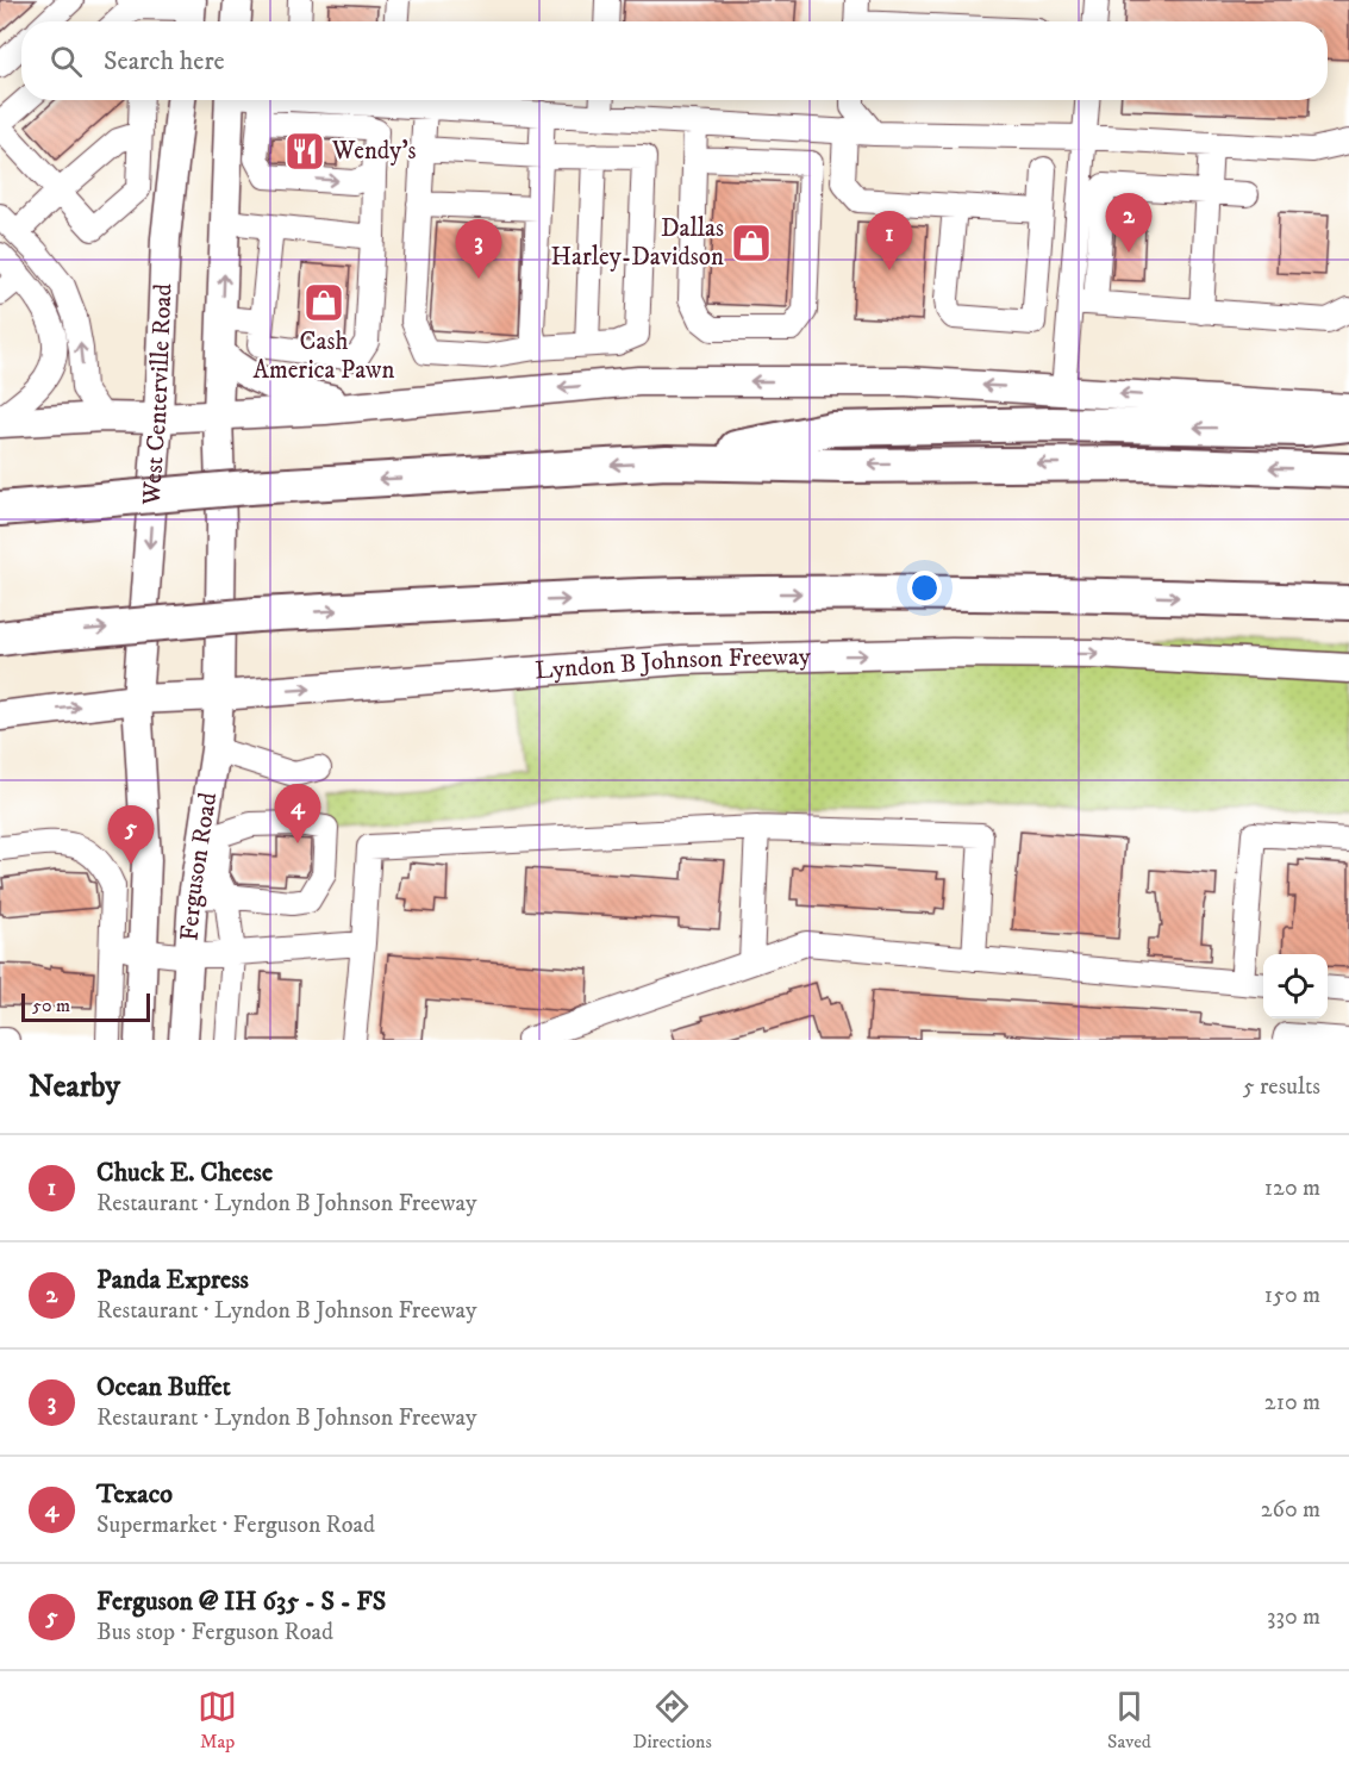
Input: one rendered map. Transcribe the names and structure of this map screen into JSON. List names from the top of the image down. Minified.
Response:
{"streets":{"main road":["West Centerville Road","Lyndon B Johnson Freeway","Ferguson Road"]},"crossings":[["West Centerville Road","Lyndon B Johnson Freeway"],["West Centerville Road","Ferguson Road"],["Lyndon B Johnson Freeway","Ferguson Road"]],"one_way":["Lyndon B Johnson Freeway"],"places":{"restaurant":["Wendy's"],"shop":["Dallas Harley-Davidson","Cash America Pawn"]},"scale_bar":"50 m","page":{"search":"Search here","pins":["2","1","3","4","5"],"scale":"50 m","heading":["Nearby","5 results"],"list":[{"mark":"1","name":"Chuck E. Cheese","note":"Restaurant · Lyndon B Johnson Freeway","value":"120 m"},{"mark":"2","name":"Panda Express","note":"Restaurant · Lyndon B Johnson Freeway","value":"150 m"},{"mark":"3","name":"Ocean Buffet","note":"Restaurant · Lyndon B Johnson Freeway","value":"210 m"},{"mark":"4","name":"Texaco","note":"Supermarket · Ferguson Road","value":"260 m"},{"mark":"5","name":"Ferguson @ IH 635 - S - FS","note":"Bus stop · Ferguson Road","value":"330 m"}],"nav":["Map","Directions","Saved"]}}
